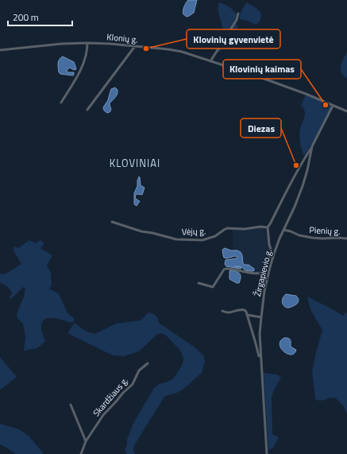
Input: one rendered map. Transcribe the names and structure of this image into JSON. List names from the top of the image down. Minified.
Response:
{"streets":{"street":["Klonių g.","Pienių g.","Vėjų g.","Žirgapievio g.","Skardžiaus g."]},"crossings":[["Klonių g.","Žirgapievio g."],["Pienių g.","Žirgapievio g."]],"districts":["KLOVINIAI"],"places":["Klovinių gyvenvietė","Klovinių kaimas","Diezas"],"scale_bar":"200 m"}
